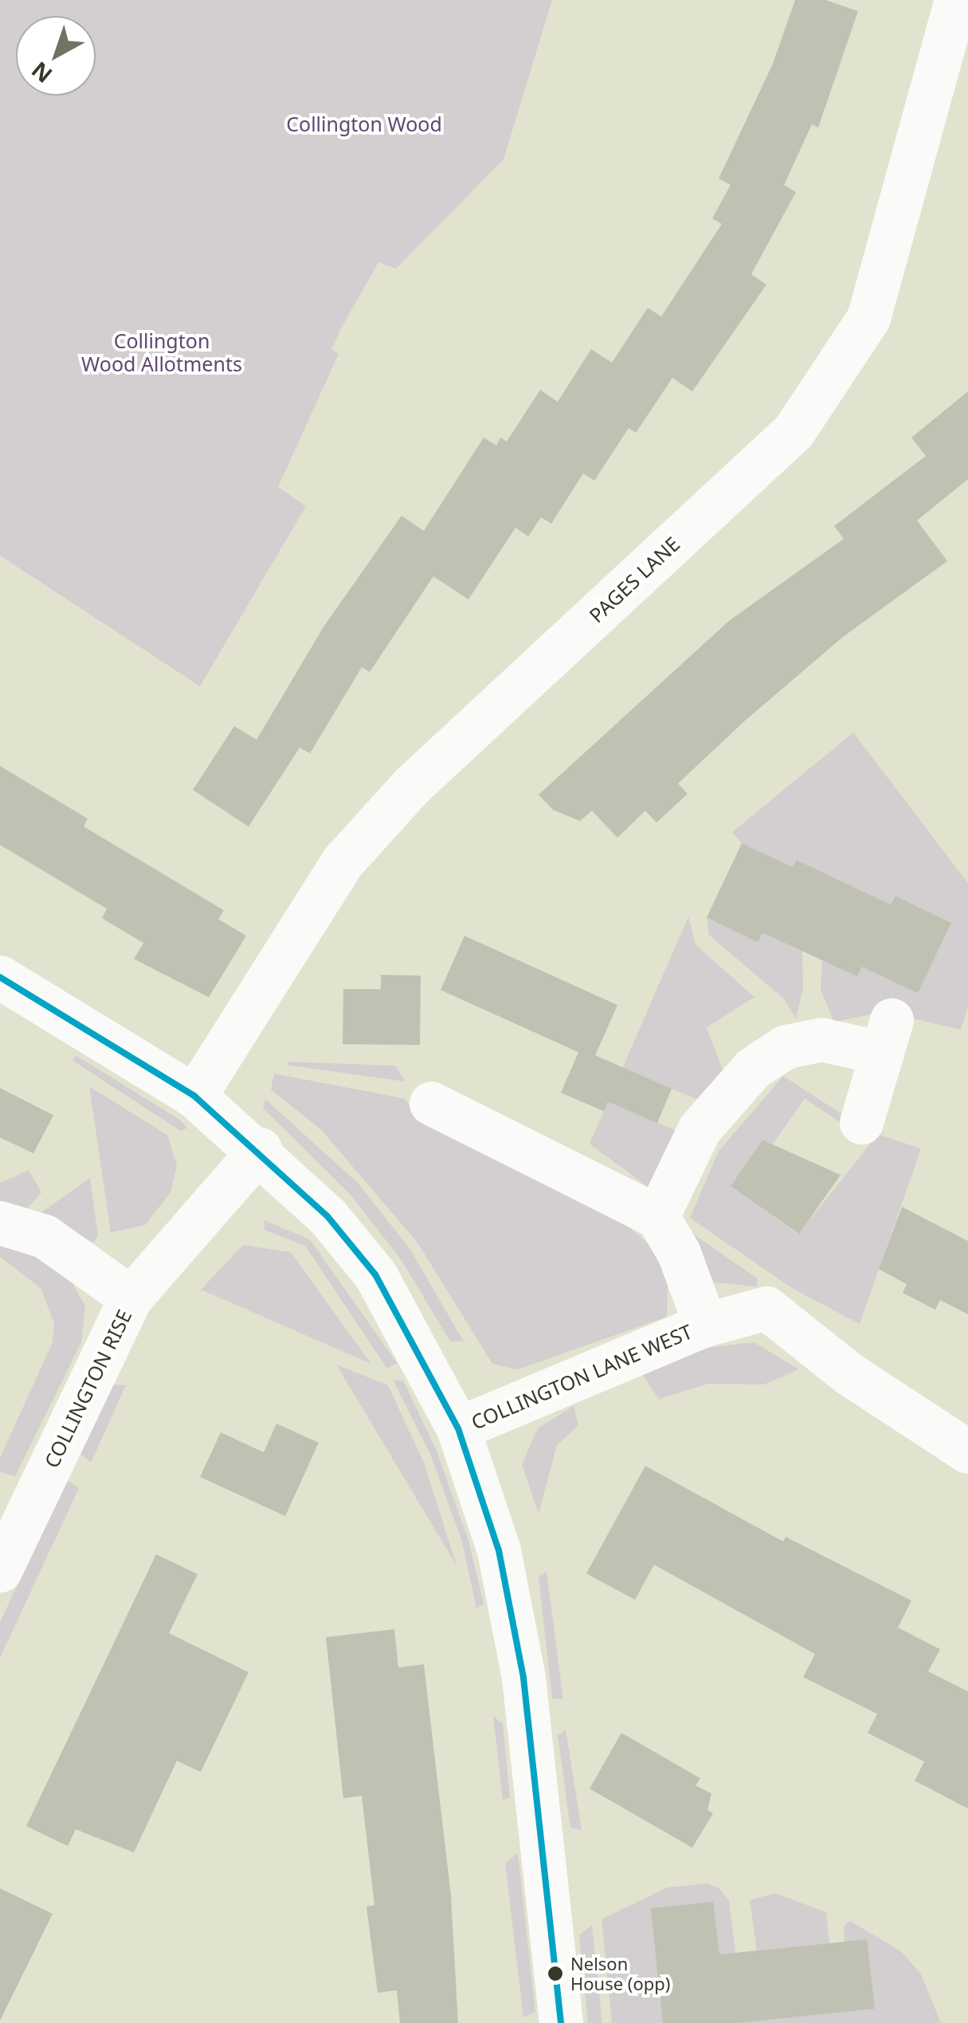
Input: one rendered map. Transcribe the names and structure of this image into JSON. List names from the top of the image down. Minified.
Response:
{"streets":{"street":["PAGES LANE","COLLINGTON LANE WEST","COLLINGTON RISE"]},"parks":["Collington Wood","Collington Wood Allotments"],"places":["Nelson House (opp)"],"north":"bottom left"}
